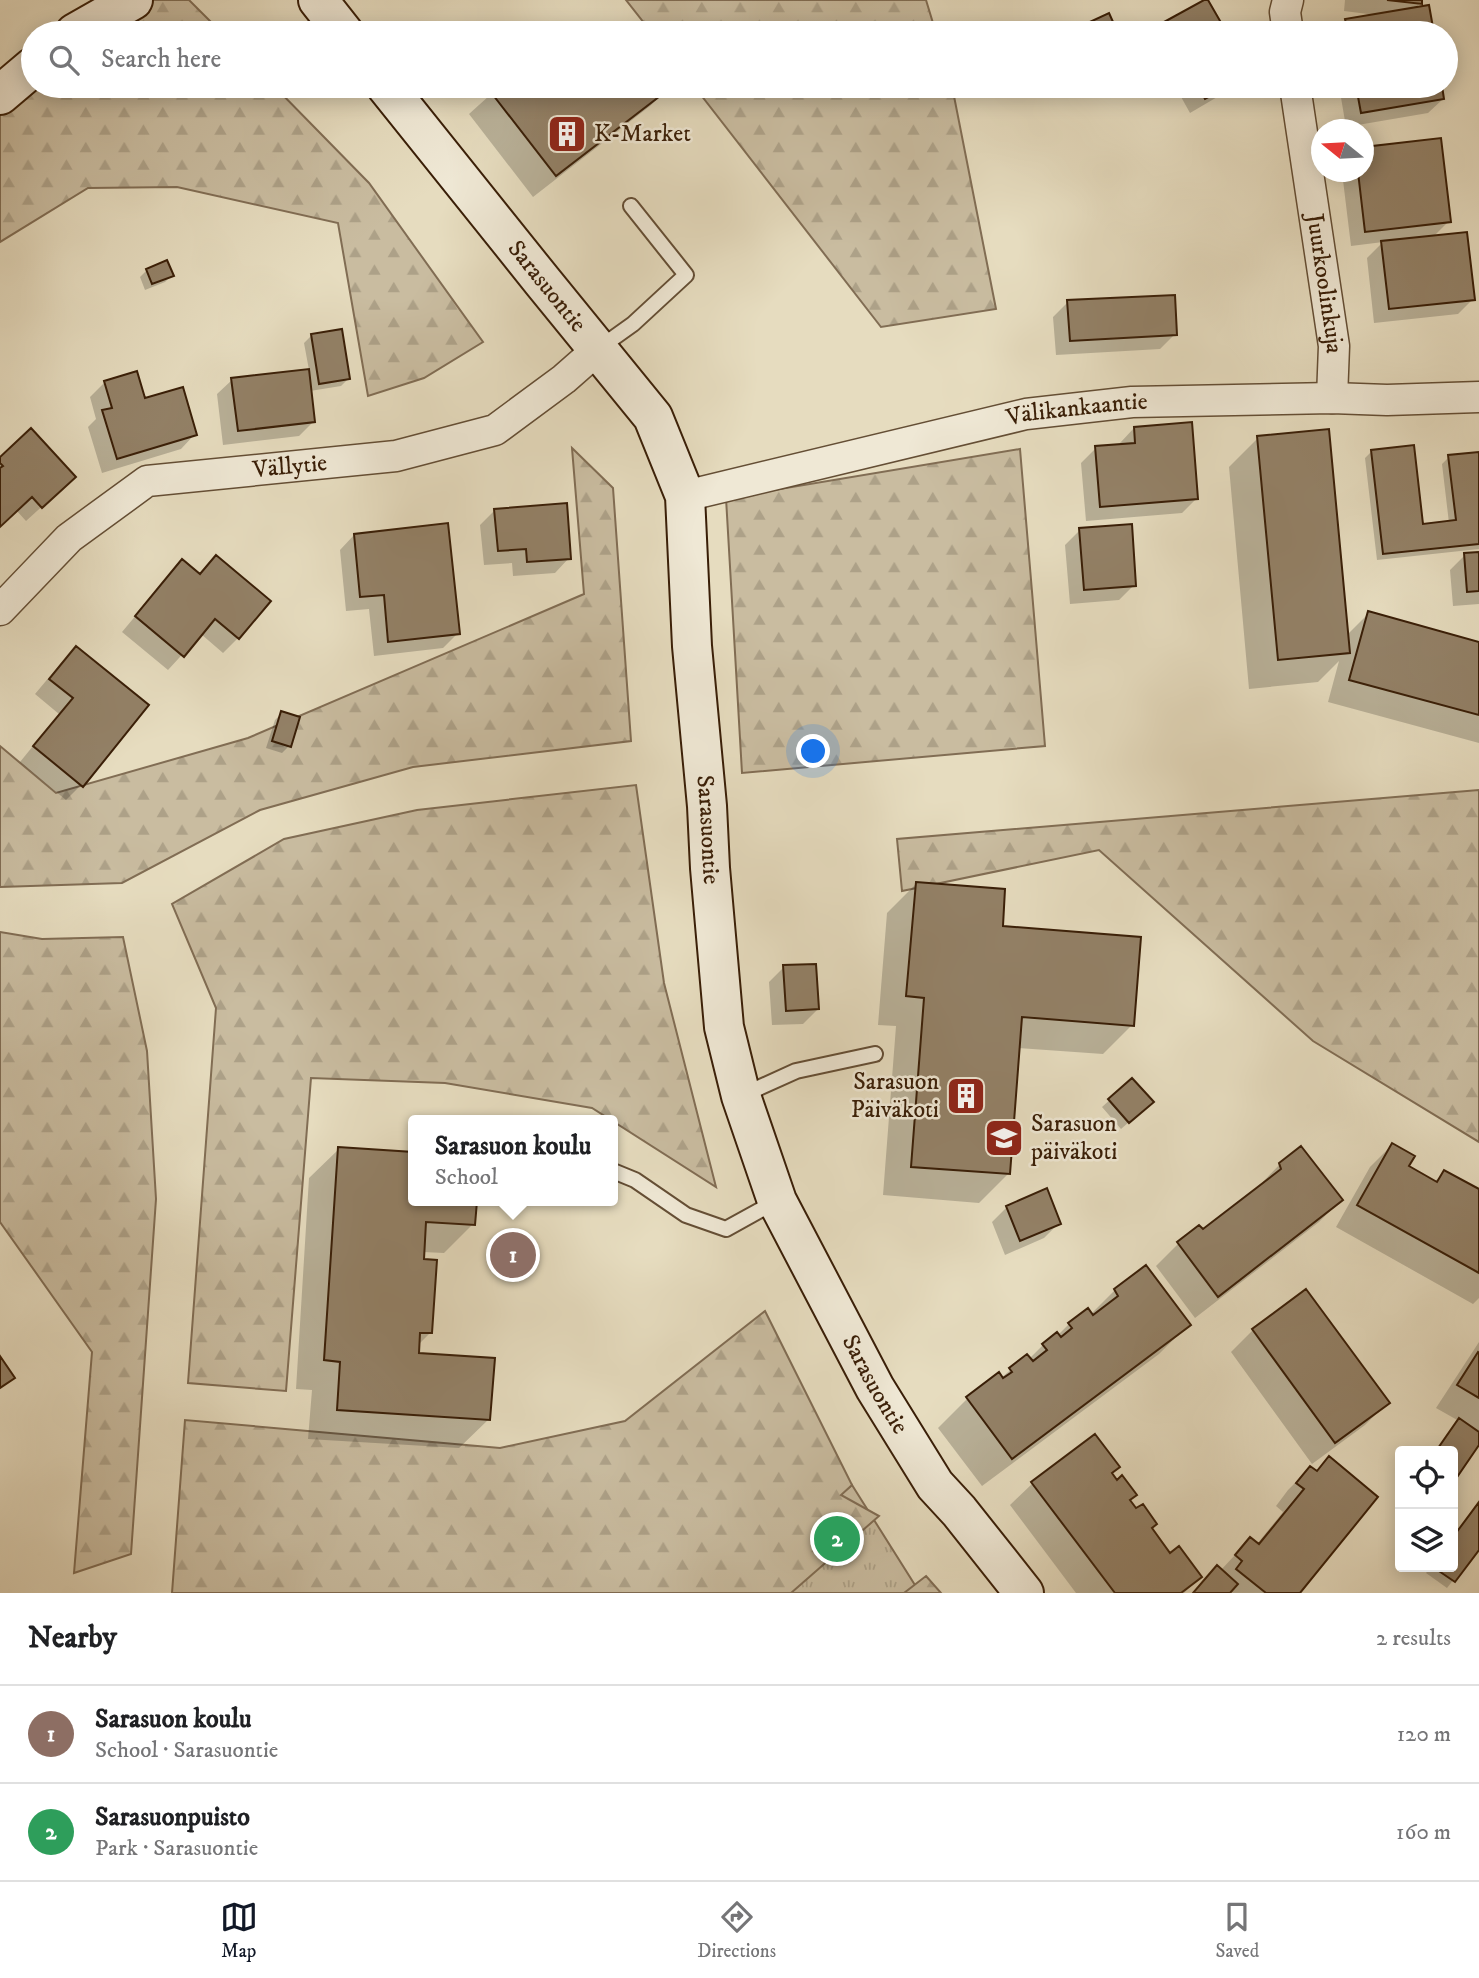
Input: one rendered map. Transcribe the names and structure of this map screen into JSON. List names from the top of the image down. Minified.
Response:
{"streets":{"street":["Juurkoolinkuja","Sarasuontie","Välikankaantie","Vällytie"]},"crossings":[["Juurkoolinkuja","Välikankaantie"],["Sarasuontie","Välikankaantie"],["Sarasuontie","Vällytie"]],"places":{"building":["K-Market","Sarasuon Päiväkoti"],"school or university":["Sarasuon päiväkoti"]},"north":"left","page":{"search":"Search here","popup":["Sarasuon koulu","School"],"pins":["1","2"],"heading":["Nearby","2 results"],"list":[{"mark":"1","name":"Sarasuon koulu","note":"School · Sarasuontie","value":"120 m"},{"mark":"2","name":"Sarasuonpuisto","note":"Park · Sarasuontie","value":"160 m"}],"nav":["Map","Directions","Saved"]}}
